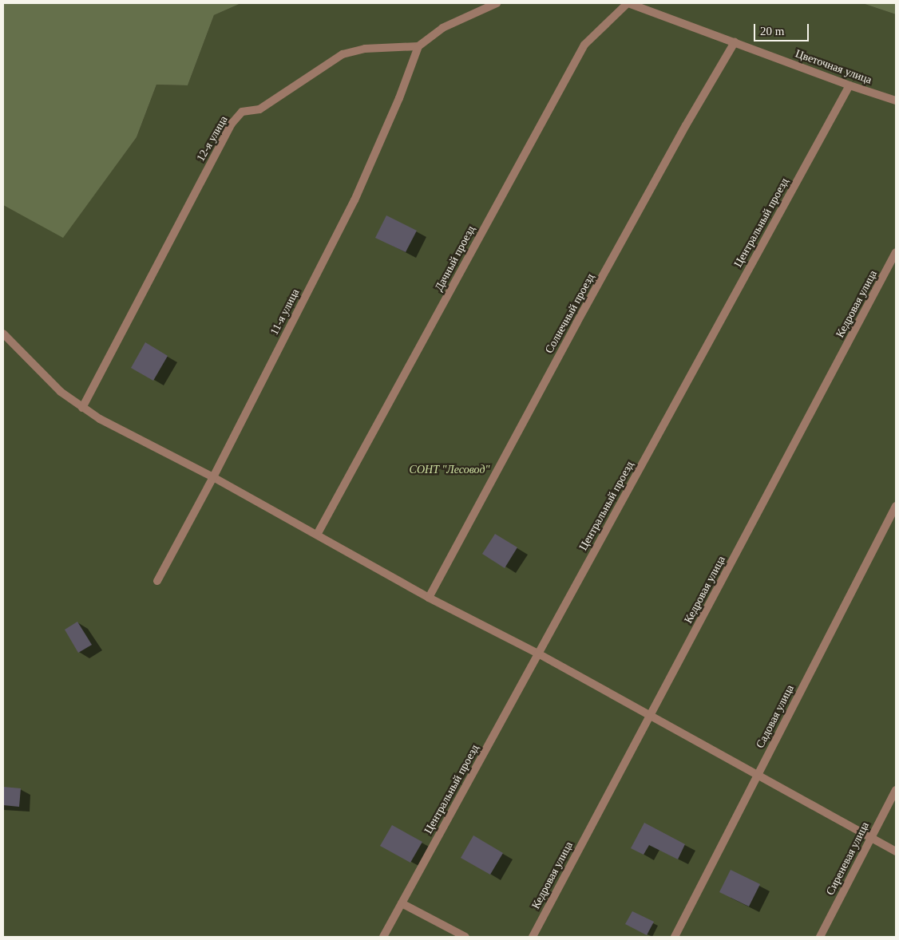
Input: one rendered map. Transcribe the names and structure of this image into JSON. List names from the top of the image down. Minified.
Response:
{"streets":{"street":["Цветочная улица","12-я улица","Центральный проезд","Дачный проезд","Кедровая улица","11-я улица","Солнечный проезд","Садовая улица","Сиреневая улица"]},"crossings":[["Цветочная улица","Центральный проезд"],["Цветочная улица","Дачный проезд"],["Цветочная улица","Солнечный проезд"],["12-я улица","11-я улица"]],"parks":["СОНТ \"Лесовод\""],"scale_bar":"20 m"}
